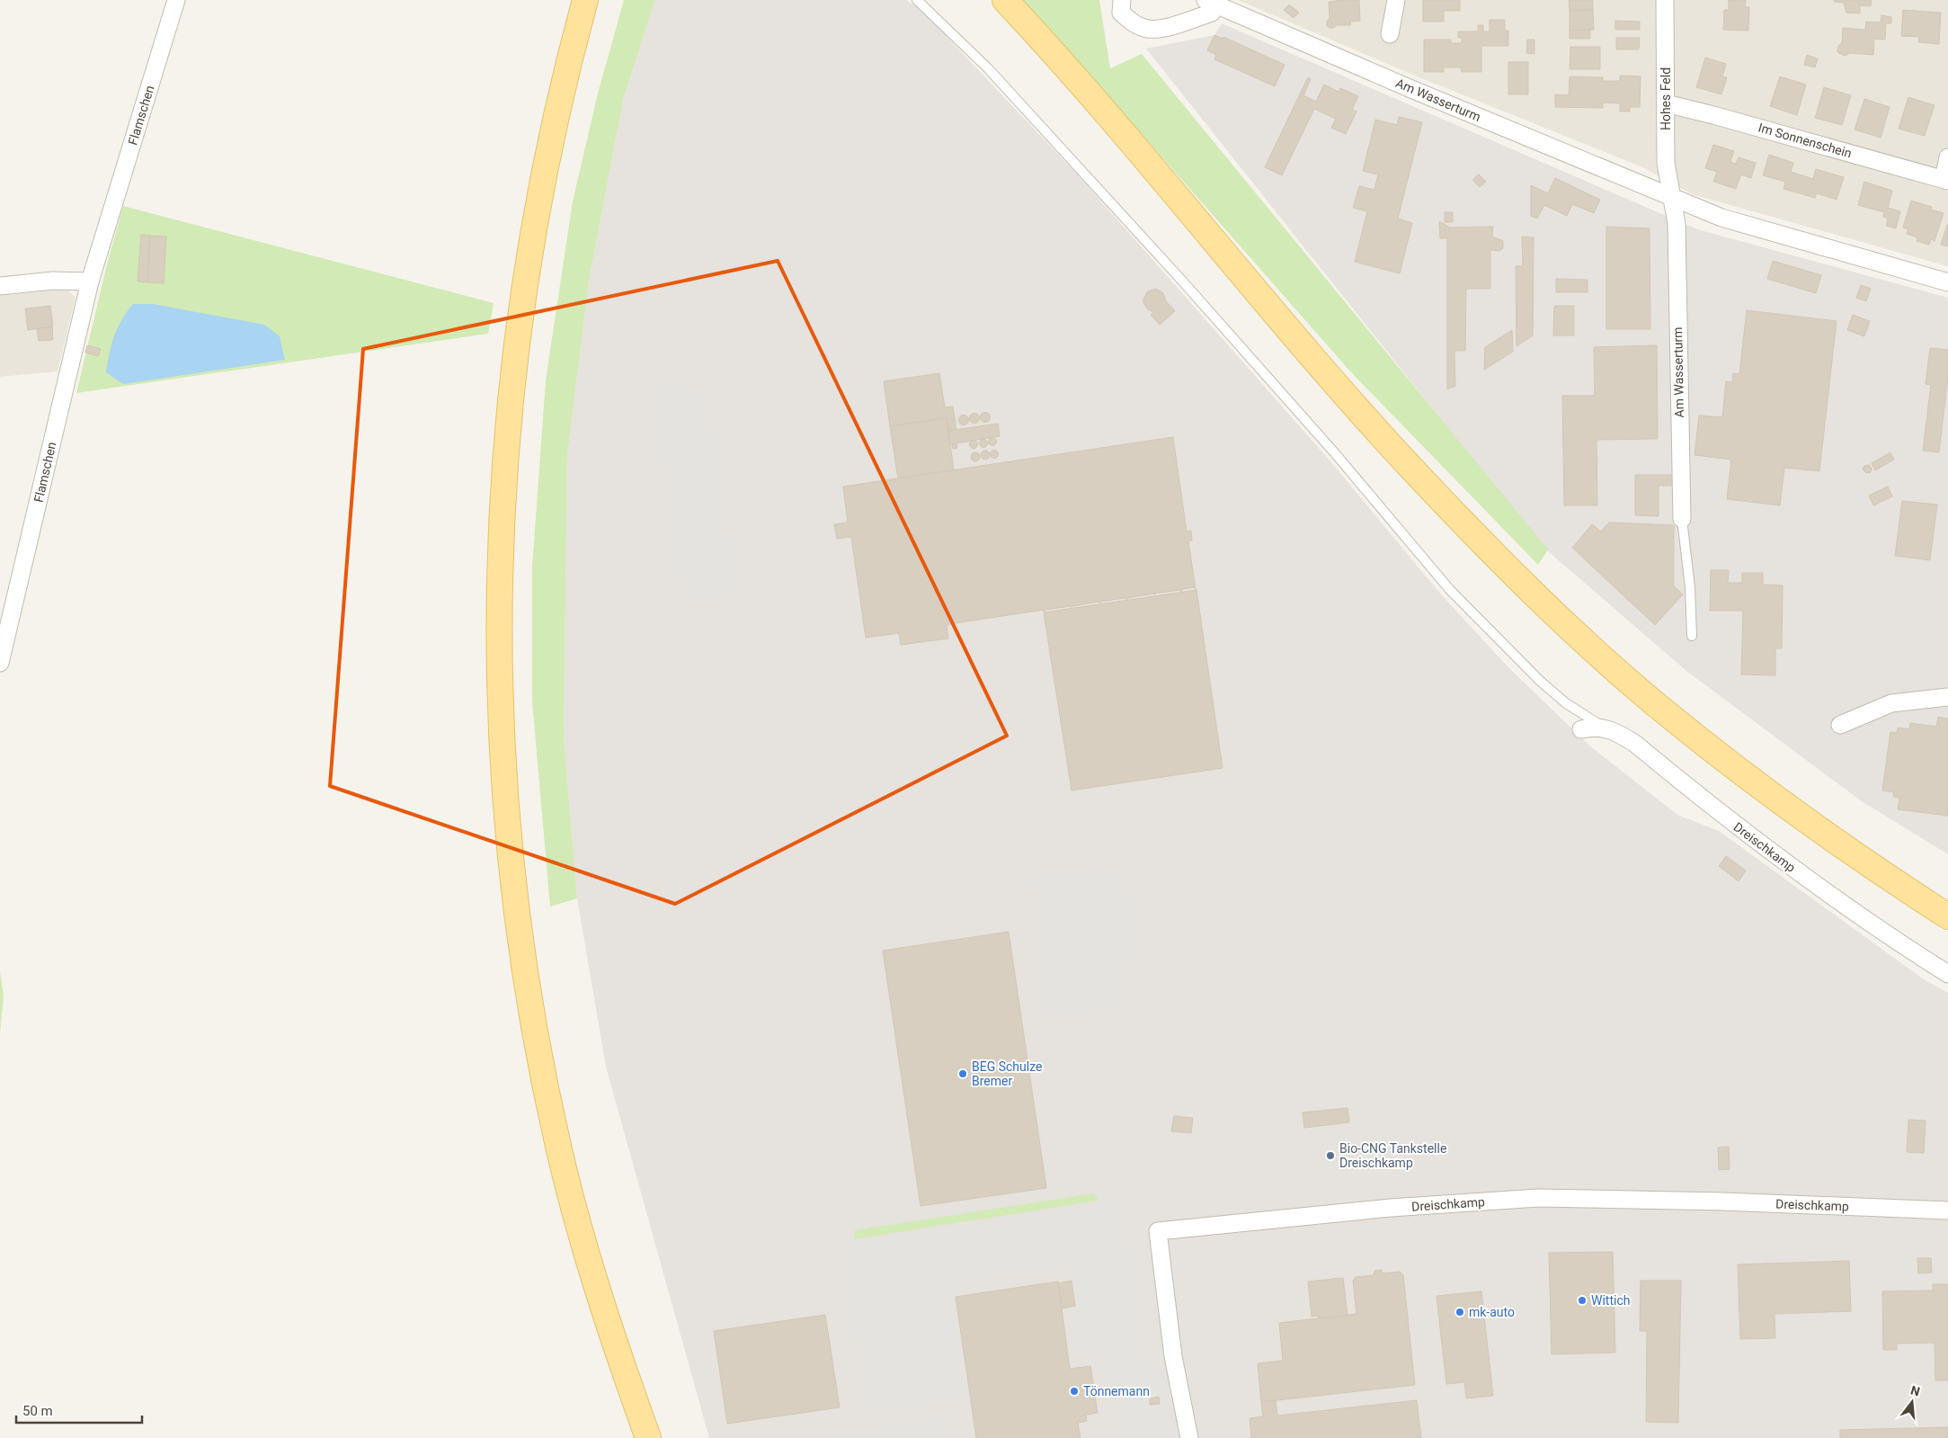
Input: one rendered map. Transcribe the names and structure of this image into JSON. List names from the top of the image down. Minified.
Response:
{"streets":{"street":["Hohes Feld","Am Wasserturm","Flamschen","Im Sonnenschein","Dreischkamp"]},"crossings":[["Hohes Feld","Am Wasserturm"],["Hohes Feld","Im Sonnenschein"]],"places":["BEG Schulze Bremer","Bio-CNG Tankstelle Dreischkamp","Wittich","mk-auto","Tönnemann"],"scale_bar":"50 m","north":"top"}
